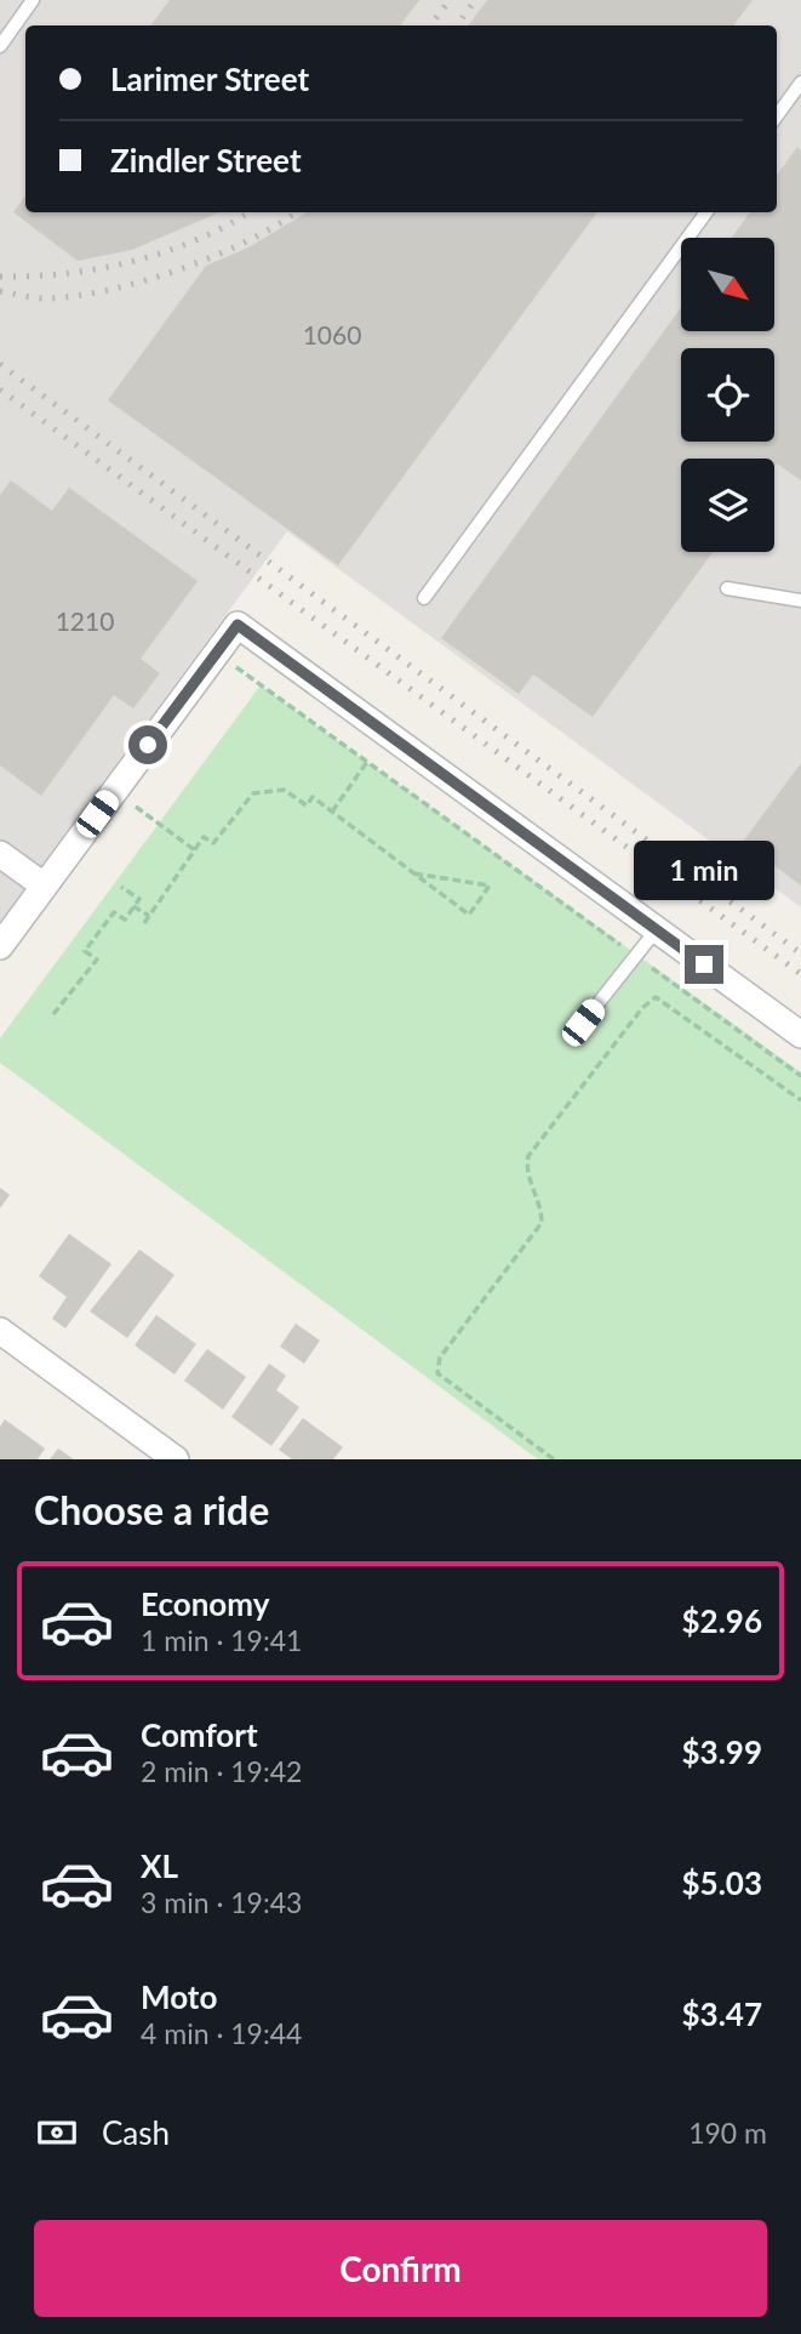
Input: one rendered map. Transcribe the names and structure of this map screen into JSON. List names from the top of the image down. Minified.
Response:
{"house_numbers":["1060","1210"],"north":"bottom right","page":{"banner":["Larimer Street","Zindler Street"],"bubble":"1 min","heading":"Choose a ride","list":[{"name":"Economy","note":"1 min · 19:41","value":"$2.96"},{"name":"Comfort","note":"2 min · 19:42","value":"$3.99"},{"name":"XL","note":"3 min · 19:43","value":"$5.03"},{"name":"Moto","note":"4 min · 19:44","value":"$3.47"}],"pay":["Cash","190 m"],"buttons":"Confirm"}}
